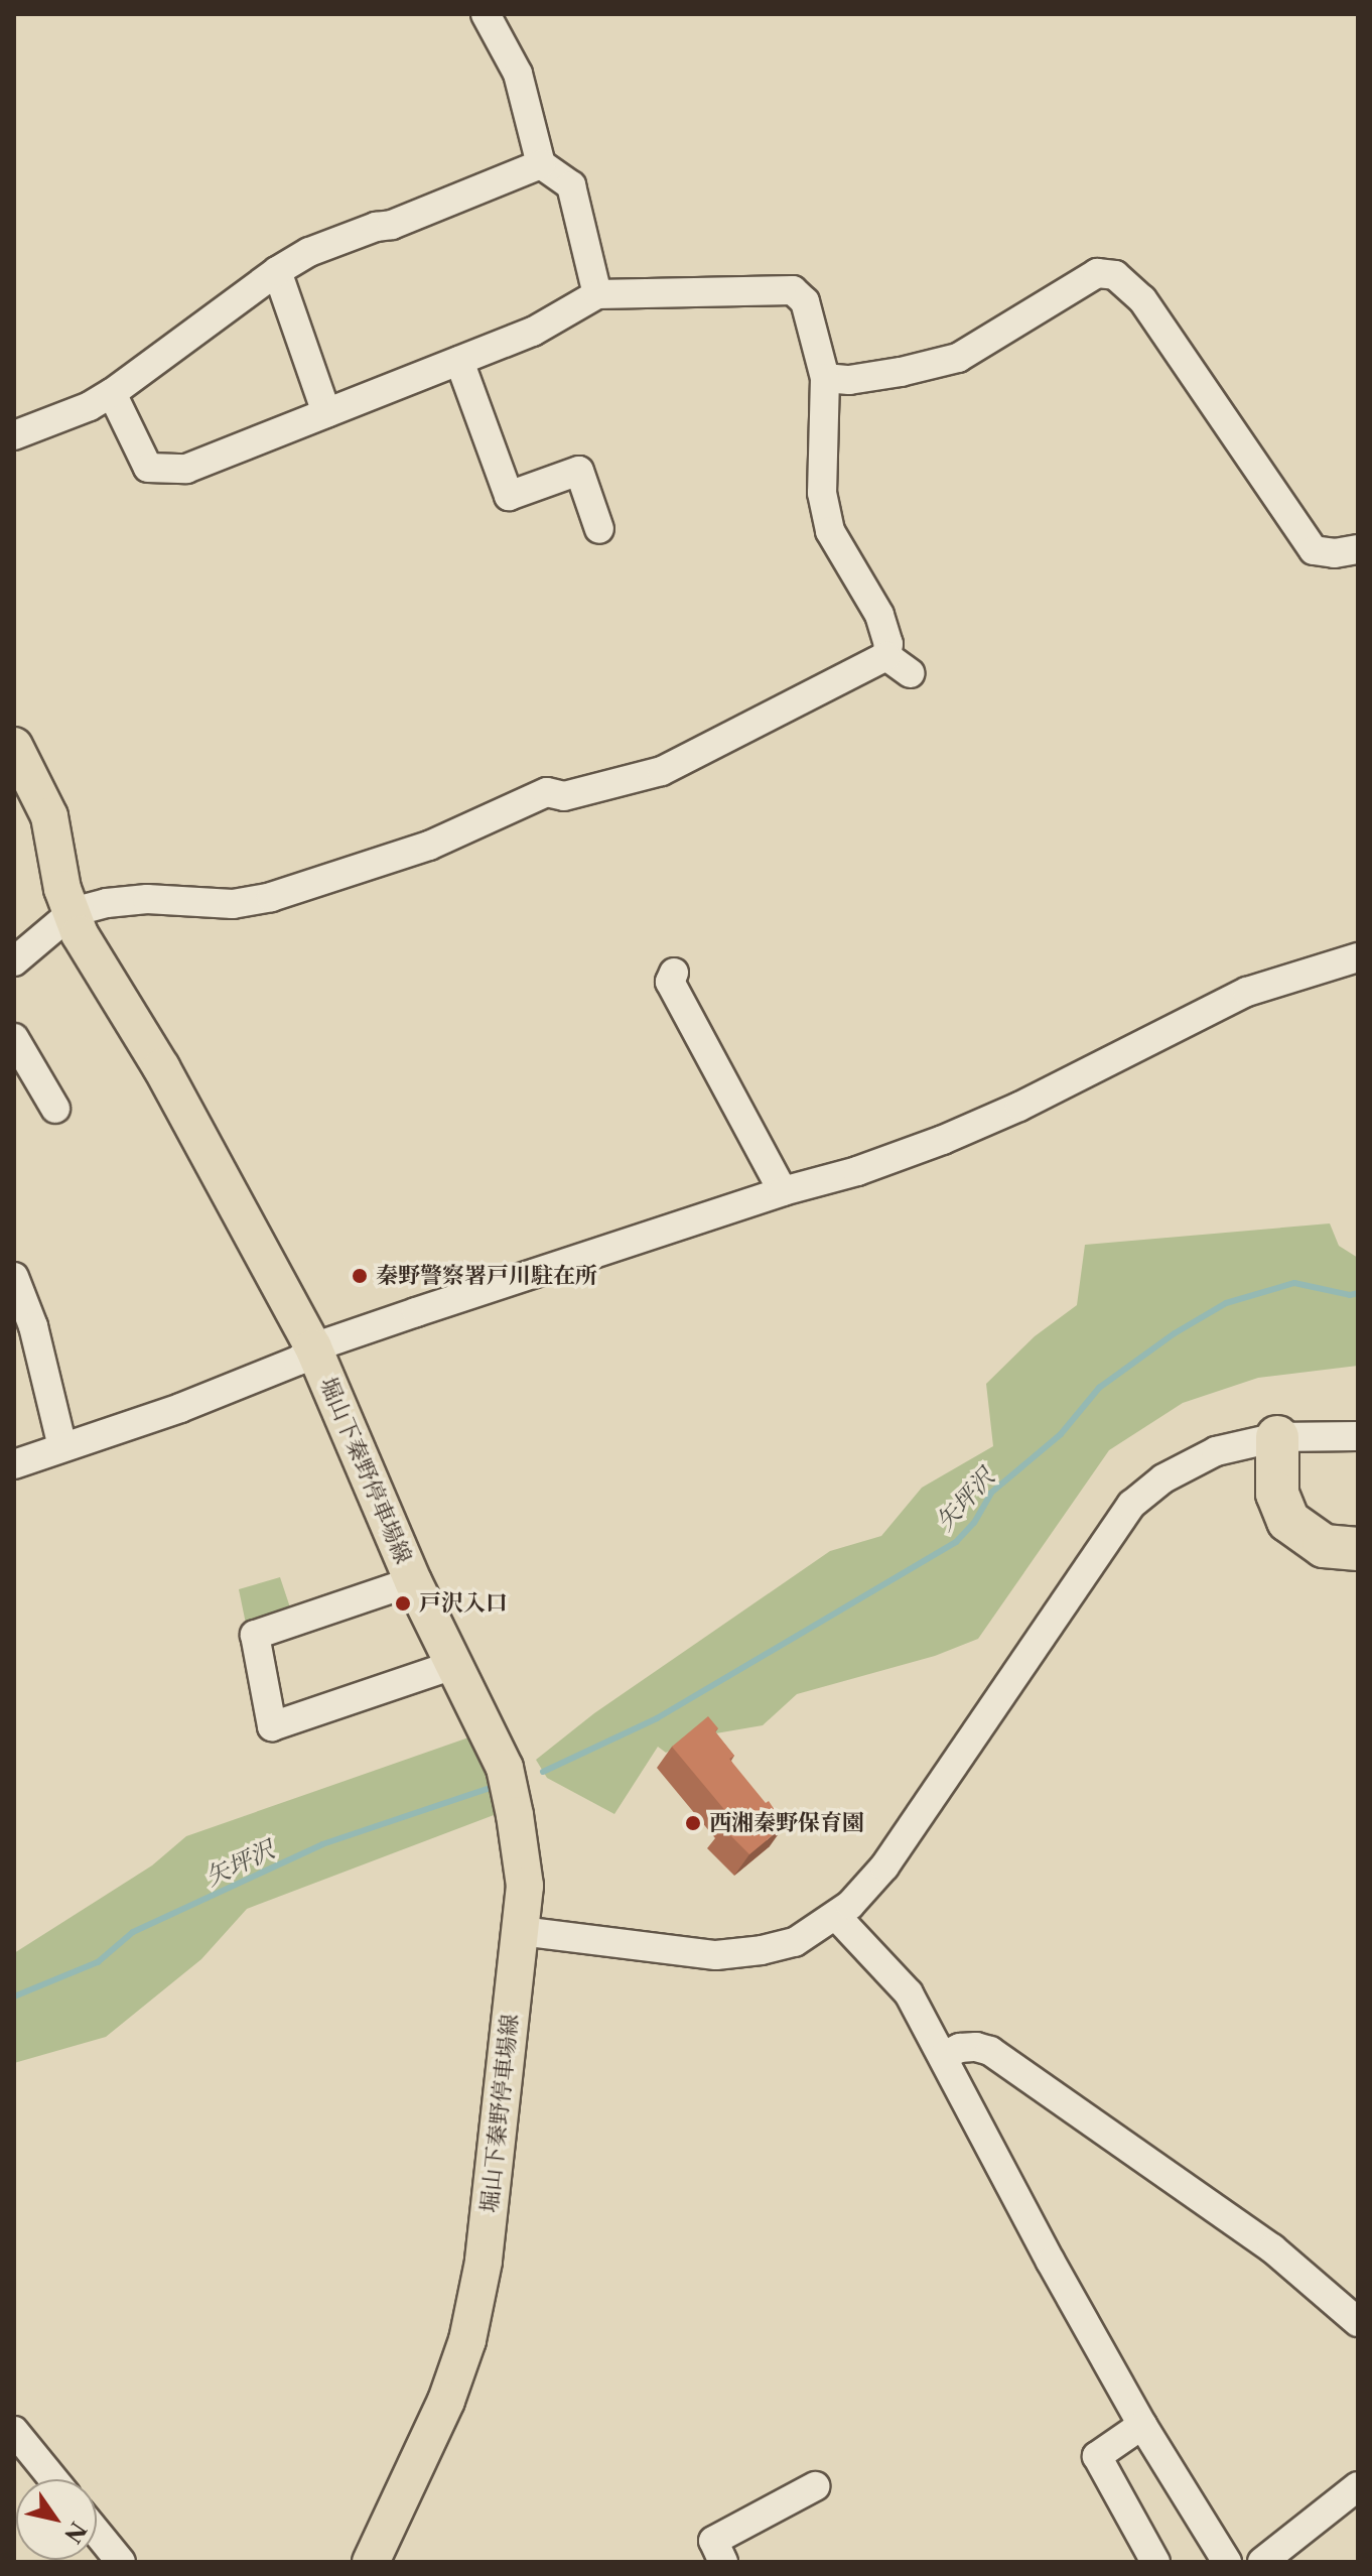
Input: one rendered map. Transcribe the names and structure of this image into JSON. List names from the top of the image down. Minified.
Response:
{"streets":{"main road":["堀山下秦野停車場線"]},"water":["矢坪沢"],"places":["秦野警察署戸川駐在所","戸沢入口","西湘秦野保育園"],"north":"bottom right"}
